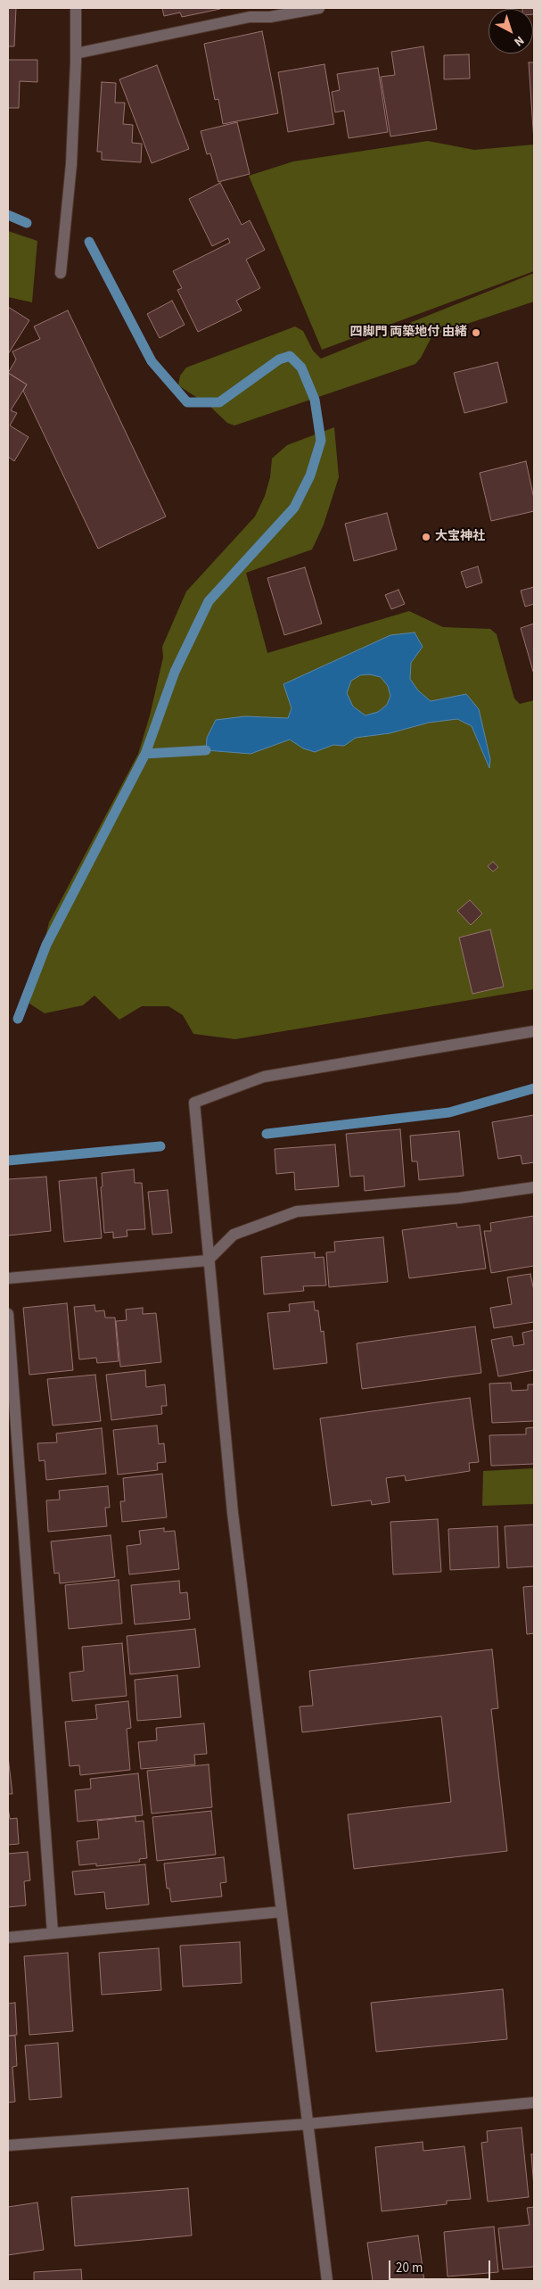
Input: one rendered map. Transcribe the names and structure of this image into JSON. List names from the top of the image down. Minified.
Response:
{"places":["四脚門 両築地付 由緒","大宝神社"],"scale_bar":"20 m","north":"bottom right"}
